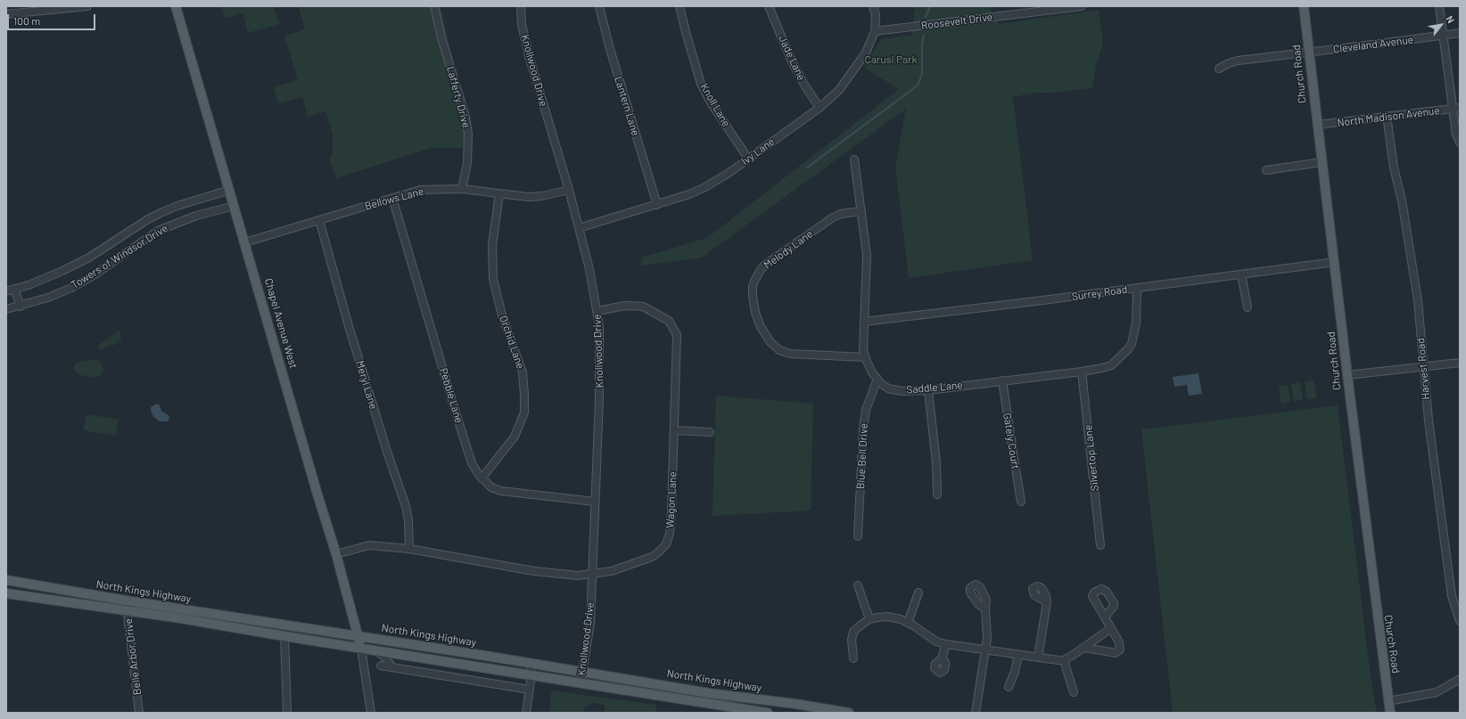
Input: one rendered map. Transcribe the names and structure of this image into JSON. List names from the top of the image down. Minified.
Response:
{"streets":{"main road":["Church Road","Chapel Avenue West","North Kings Highway"],"street":["Roosevelt Drive","Cleveland Avenue","Jade Lane","Knollwood Drive","Lafferty Drive","Knoll Lane","Lantern Lane","North Madison Avenue","Ivy Lane","Bellows Lane","Melody Lane","Towers of Windsor Drive","Surrey Road","Orchid Lane","Harvest Road","Meryl Lane","Saddle Lane","Pebble Lane","Gately Court","Blue Bell Drive","Silvertop Lane","Wagon Lane","Belle Arbor Drive"]},"crossings":[["Roosevelt Drive","Ivy Lane"],["Cleveland Avenue","Church Road"],["Jade Lane","Ivy Lane"],["Knollwood Drive","Ivy Lane"],["Knollwood Drive","Bellows Lane"],["Knollwood Drive","Pebble Lane"],["Knollwood Drive","Wagon Lane"],["Knollwood Drive","North Kings Highway"],["Church Road","North Madison Avenue"],["Church Road","Surrey Road"],["Lafferty Drive","Bellows Lane"],["Knoll Lane","Ivy Lane"],["Lantern Lane","Ivy Lane"],["North Madison Avenue","Harvest Road"],["Bellows Lane","Chapel Avenue West"],["Bellows Lane","Orchid Lane"],["Bellows Lane","Meryl Lane"],["Bellows Lane","Pebble Lane"],["Melody Lane","Saddle Lane"],["Towers of Windsor Drive","Chapel Avenue West"],["Surrey Road","Saddle Lane"],["Chapel Avenue West","Wagon Lane"],["Chapel Avenue West","North Kings Highway"],["Orchid Lane","Pebble Lane"],["Meryl Lane","Wagon Lane"],["Saddle Lane","Gately Court"],["Saddle Lane","Blue Bell Drive"],["Saddle Lane","Silvertop Lane"],["North Kings Highway","Belle Arbor Drive"]],"parks":["Carusi Park"],"scale_bar":"100 m","north":"top right"}
